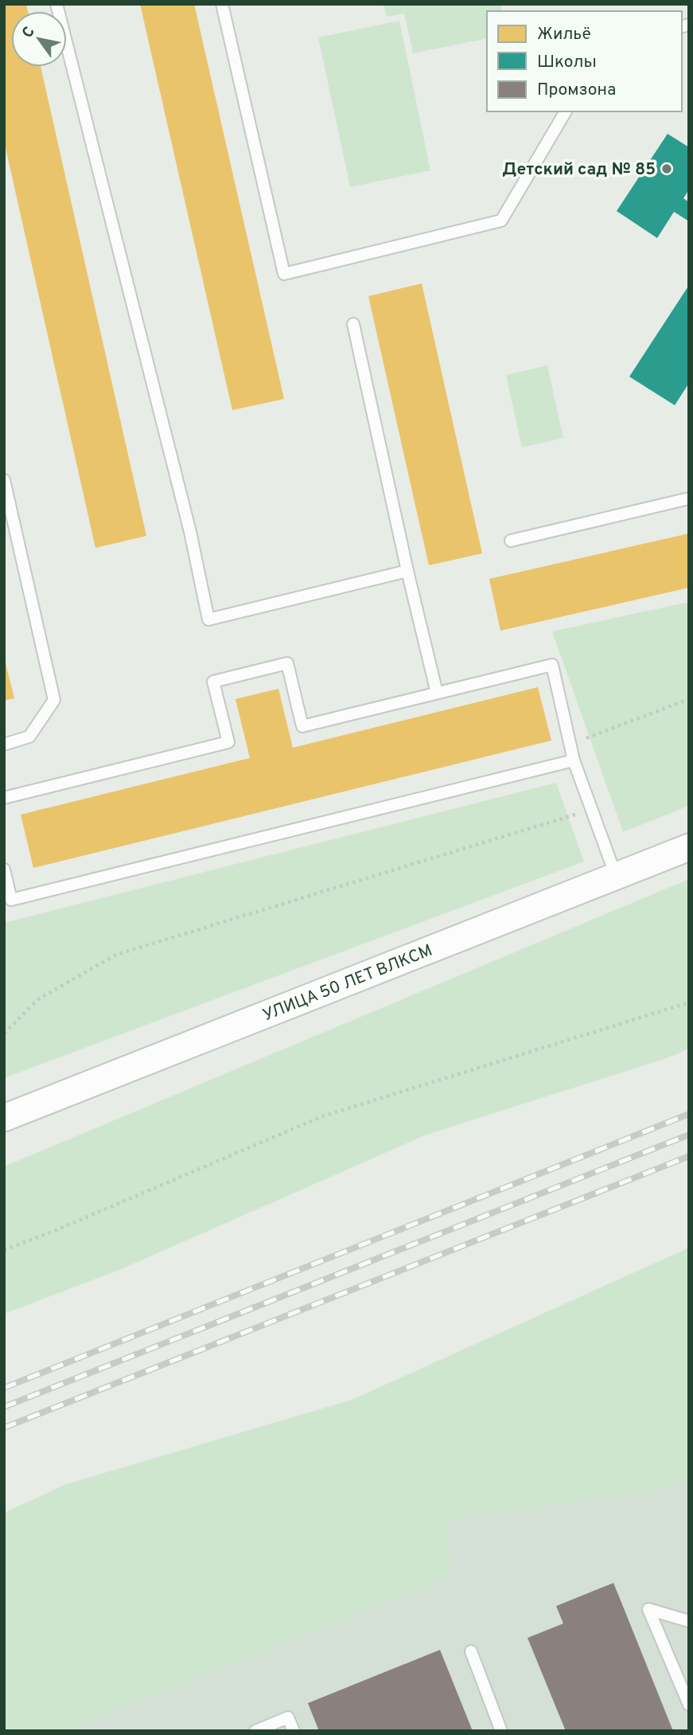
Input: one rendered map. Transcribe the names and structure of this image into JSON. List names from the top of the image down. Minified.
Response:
{"streets":{"street":["УЛИЦА 50 ЛЕТ ВЛКСМ"]},"places":["Детский сад № 85"],"legend":["Жильё","Школы","Промзона"],"north":"top left"}
